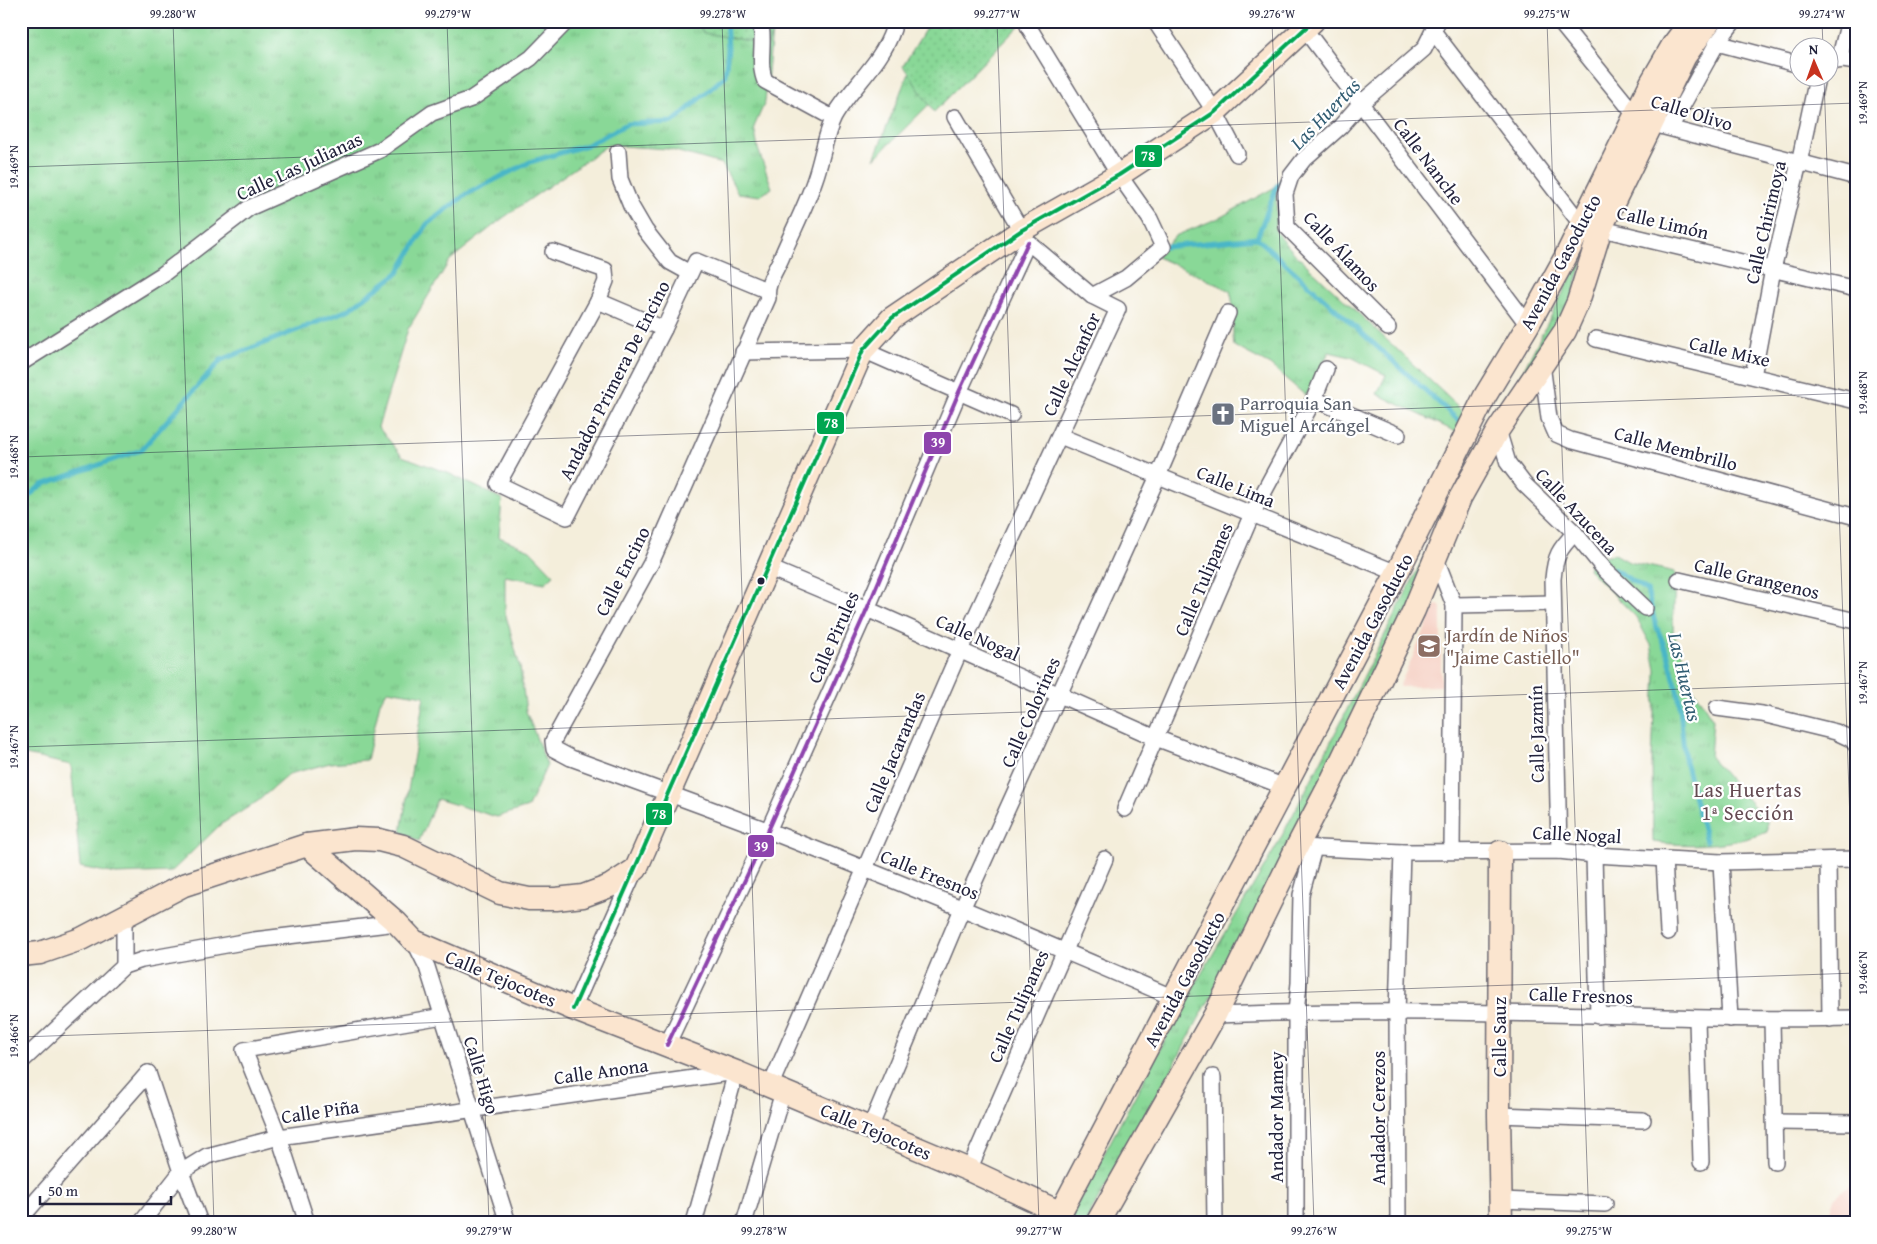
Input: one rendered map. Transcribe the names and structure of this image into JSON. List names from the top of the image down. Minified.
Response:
{"streets":{"street":["Calle Olivo","Calle Nanche","Calle Las Julianas","Calle Limón","Calle Chirimoya","Calle Álamos","Avenida Gasoducto","Calle Mixe","Calle Alcanfor","Andador Primera De Encino","Calle Membrillo","Calle Lima","Calle Azucena","Calle Encino","Calle Grangenos","Calle Tulipanes","Calle Pirules","Calle Nogal","Calle Colorines","Calle Jazmín","Calle Jacarandas","Calle Fresnos","Calle Tejocotes","Calle Sauz","Calle Anona","Calle Higo","Calle Piña","Andador Mamey","Andador Cerezos"]},"crossings":[["Calle Olivo","Calle Chirimoya"],["Calle Olivo","Avenida Gasoducto"],["Calle Nanche","Calle Álamos"],["Calle Nanche","Avenida Gasoducto"],["Calle Limón","Calle Chirimoya"],["Calle Limón","Avenida Gasoducto"],["Calle Chirimoya","Calle Mixe"],["Avenida Gasoducto","Calle Membrillo"],["Avenida Gasoducto","Calle Lima"],["Avenida Gasoducto","Calle Azucena"],["Avenida Gasoducto","Calle Nogal"],["Avenida Gasoducto","Calle Fresnos"],["Avenida Gasoducto","Calle Tejocotes"],["Avenida Gasoducto","Andador Mamey"],["Calle Alcanfor","Calle Lima"],["Calle Alcanfor","Calle Jacarandas"],["Calle Lima","Calle Tulipanes"],["Calle Lima","Calle Colorines"],["Calle Lima","Calle Jacarandas"],["Calle Azucena","Calle Jazmín"],["Calle Encino","Calle Fresnos"],["Calle Tulipanes","Calle Nogal"],["Calle Tulipanes","Calle Fresnos"],["Calle Tulipanes","Calle Tejocotes"],["Calle Pirules","Calle Nogal"],["Calle Pirules","Calle Fresnos"],["Calle Pirules","Calle Tejocotes"],["Calle Nogal","Calle Colorines"],["Calle Nogal","Calle Jazmín"],["Calle Nogal","Calle Jacarandas"],["Calle Nogal","Calle Sauz"],["Calle Nogal","Andador Mamey"],["Calle Nogal","Andador Cerezos"],["Calle Colorines","Calle Fresnos"],["Calle Colorines","Calle Tejocotes"],["Calle Jacarandas","Calle Fresnos"],["Calle Jacarandas","Calle Tejocotes"],["Calle Fresnos","Calle Sauz"],["Calle Fresnos","Andador Mamey"],["Calle Fresnos","Andador Cerezos"],["Calle Tejocotes","Calle Anona"],["Calle Tejocotes","Calle Higo"],["Calle Anona","Calle Higo"],["Calle Anona","Calle Piña"],["Calle Higo","Calle Piña"]],"districts":["Las Huertas 1ª Sección"],"water":["Las Huertas"],"places":{"church":["Parroquia San Miguel Arcángel"],"school or university":["Jardín de Niños \"Jaime Castiello\""]},"lines":["transit line 78","transit line 39"],"scale_bar":"50 m","north":"top","coordinates":["99.280°W","99.279°W","99.278°W","99.277°W","99.276°W","99.275°W","99.274°W","19.469°N","19.468°N","19.467°N","19.466°N"]}
